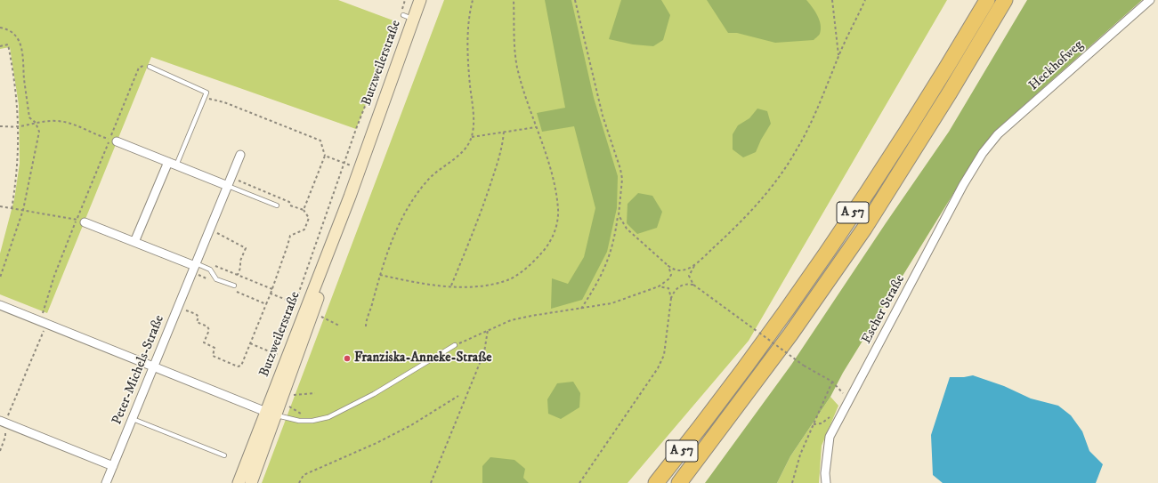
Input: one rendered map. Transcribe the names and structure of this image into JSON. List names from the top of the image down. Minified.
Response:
{"streets":{"highway":["A 57"],"main road":["Butzweilerstraße"],"street":["Heckhofweg","Escher Straße","Peter-Michels-Straße"]},"crossings":[["Heckhofweg","Escher Straße"]],"places":["Franziska-Anneke-Straße"]}
